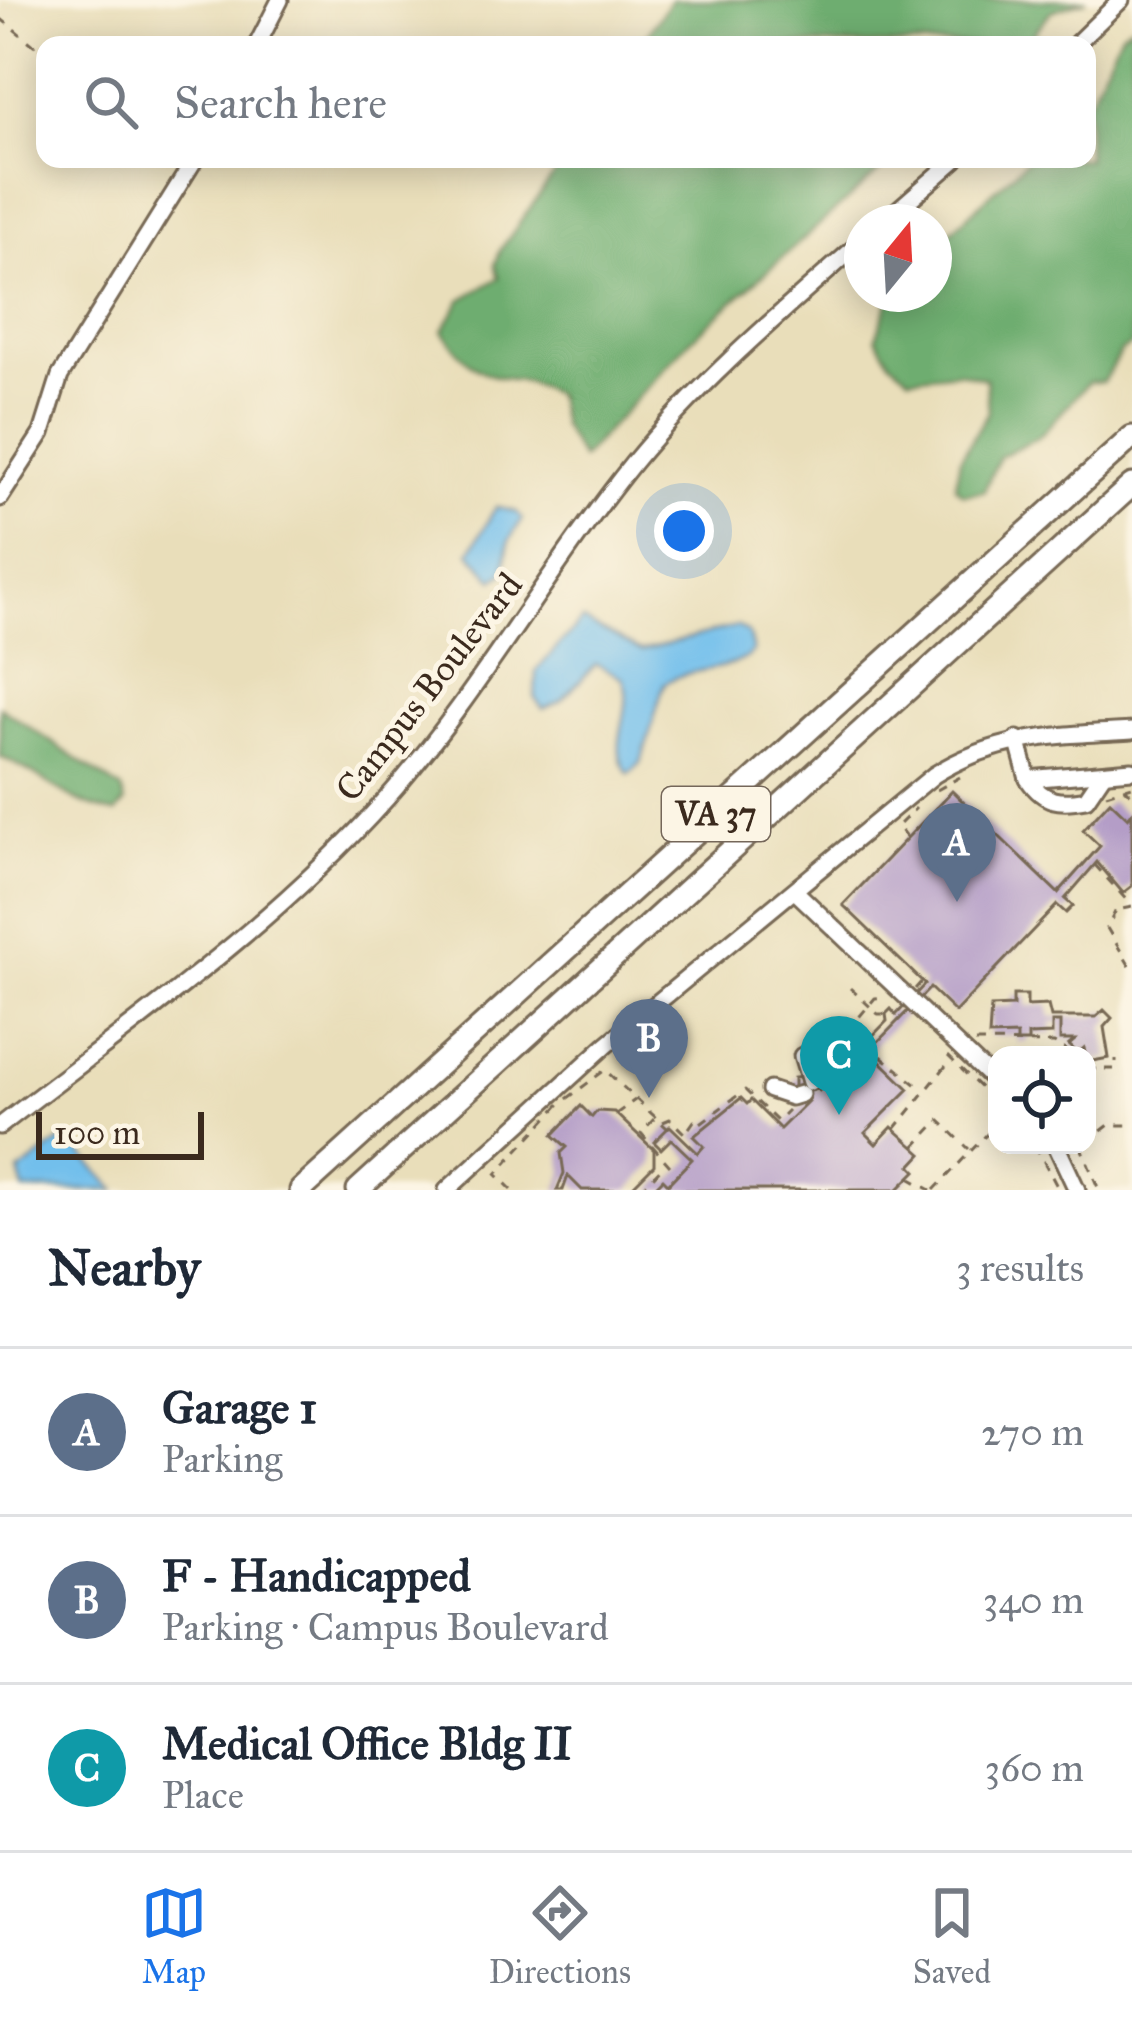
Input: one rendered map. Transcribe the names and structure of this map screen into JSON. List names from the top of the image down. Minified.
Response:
{"streets":{"highway":["VA 37"],"street":["Campus Boulevard"]},"scale_bar":"100 m","north":"top","page":{"search":"Search here","pins":["A","B","C"],"scale":"100 m","heading":["Nearby","3 results"],"list":[{"mark":"A","name":"Garage 1","note":"Parking","value":"270 m"},{"mark":"B","name":"F - Handicapped","note":"Parking · Campus Boulevard","value":"340 m"},{"mark":"C","name":"Medical Office Bldg II","note":"Place","value":"360 m"}],"nav":["Map","Directions","Saved"]}}
